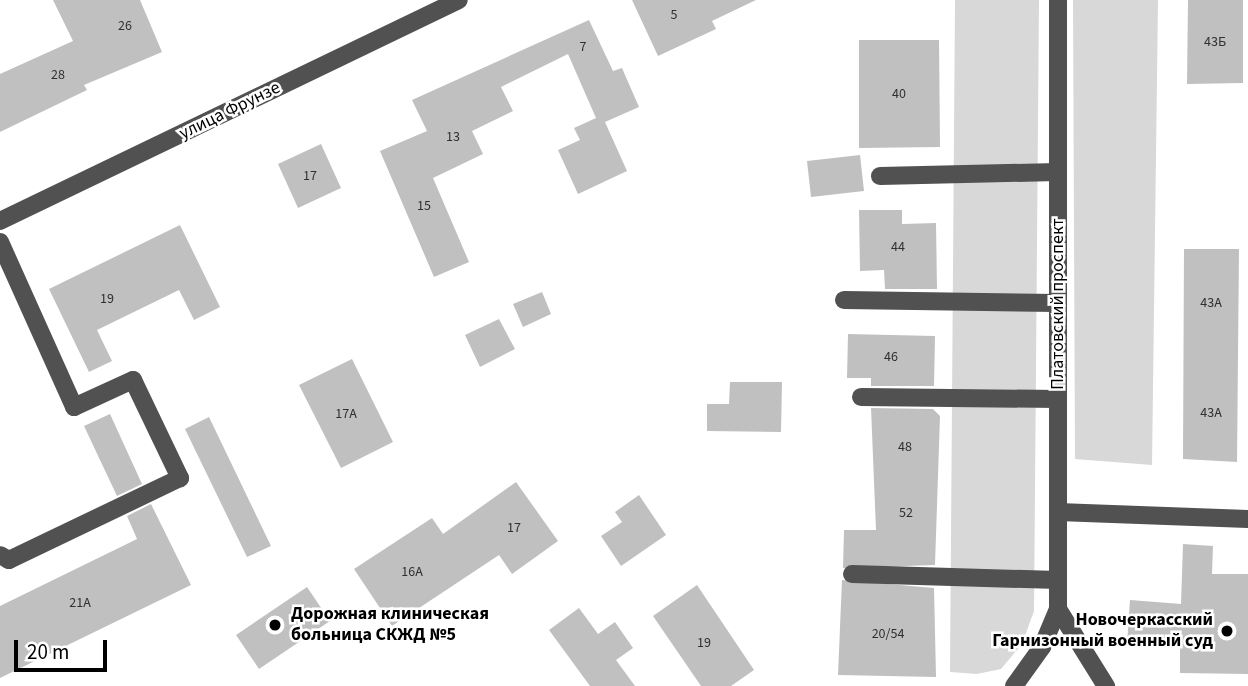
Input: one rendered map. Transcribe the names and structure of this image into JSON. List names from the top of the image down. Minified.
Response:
{"streets":{"street":["улица Фрунзе","Платовский проспект"]},"places":["Дорожная клиническая больница СКЖД №5","Новочеркасский Гарнизонный военный суд"],"house_numbers":["5","26","43Б","7","28","40","13","17","15","44","19","43А","46","43А","17А","48","52","17","16А","21А","20/54","19"],"scale_bar":"20 m"}
